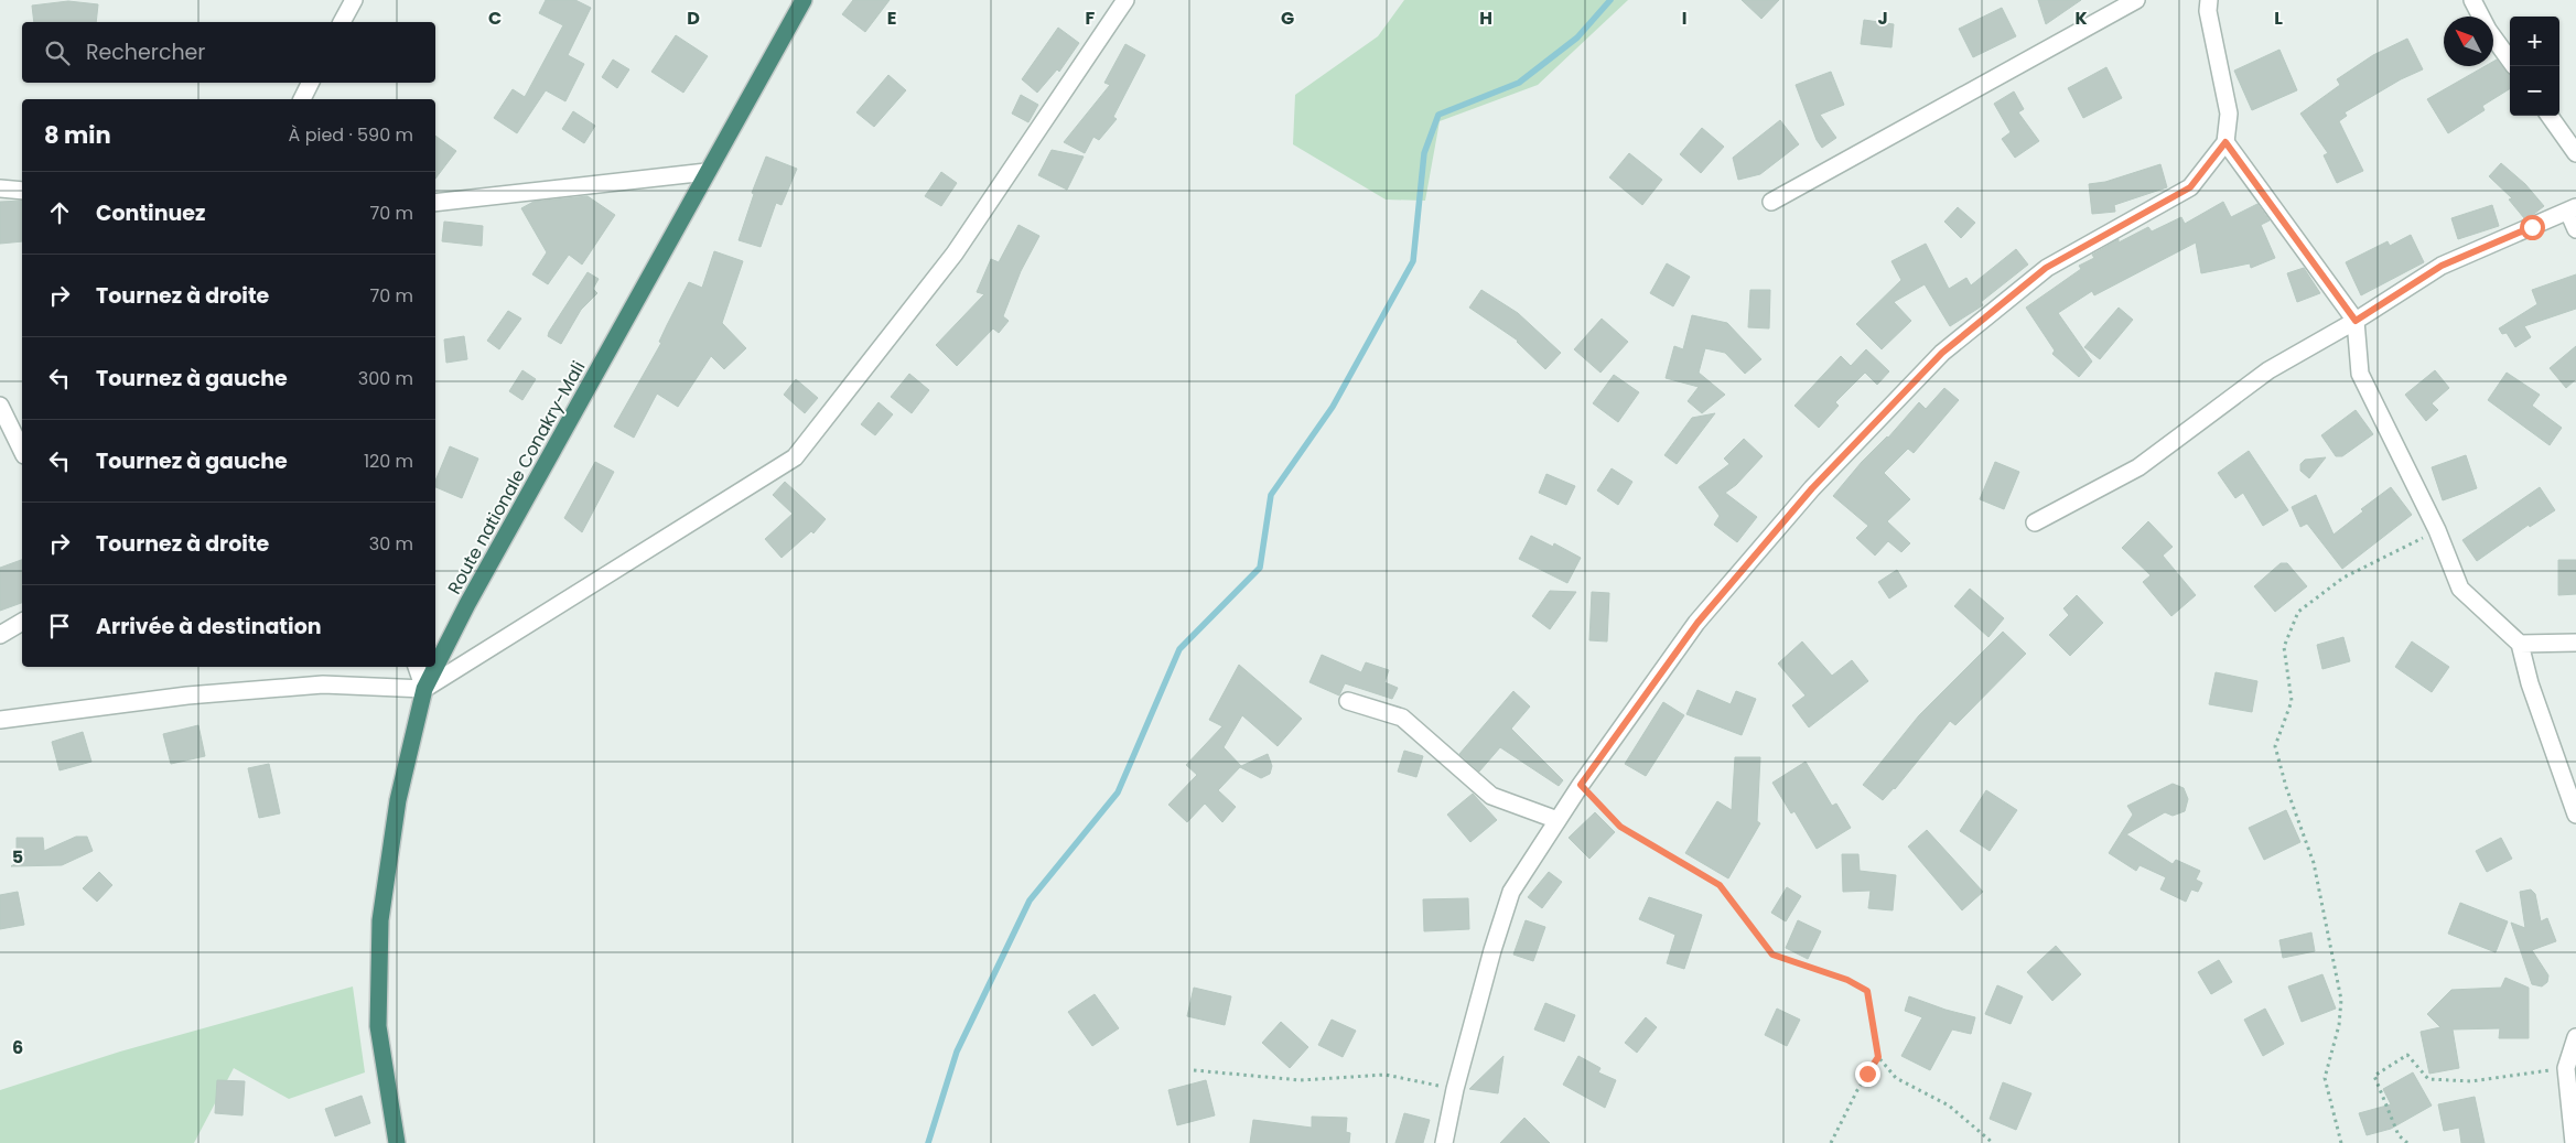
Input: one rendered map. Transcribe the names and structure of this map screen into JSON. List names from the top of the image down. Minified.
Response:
{"streets":{"highway":["Route nationale Conakry-Mali"]},"north":"top left","page":{"map_buttons":["+","−"],"search":"Rechercher","heading":["8 min","À pied · 590 m"],"list":[["Continuez","70 m"],["Tournez à droite","70 m"],["Tournez à gauche","300 m"],["Tournez à gauche","120 m"],["Tournez à droite","30 m"],"Arrivée à destination"]},"grid":{"columns":["C","D","E","F","G","H","I","J","K","L"],"rows":["5","6"]}}
